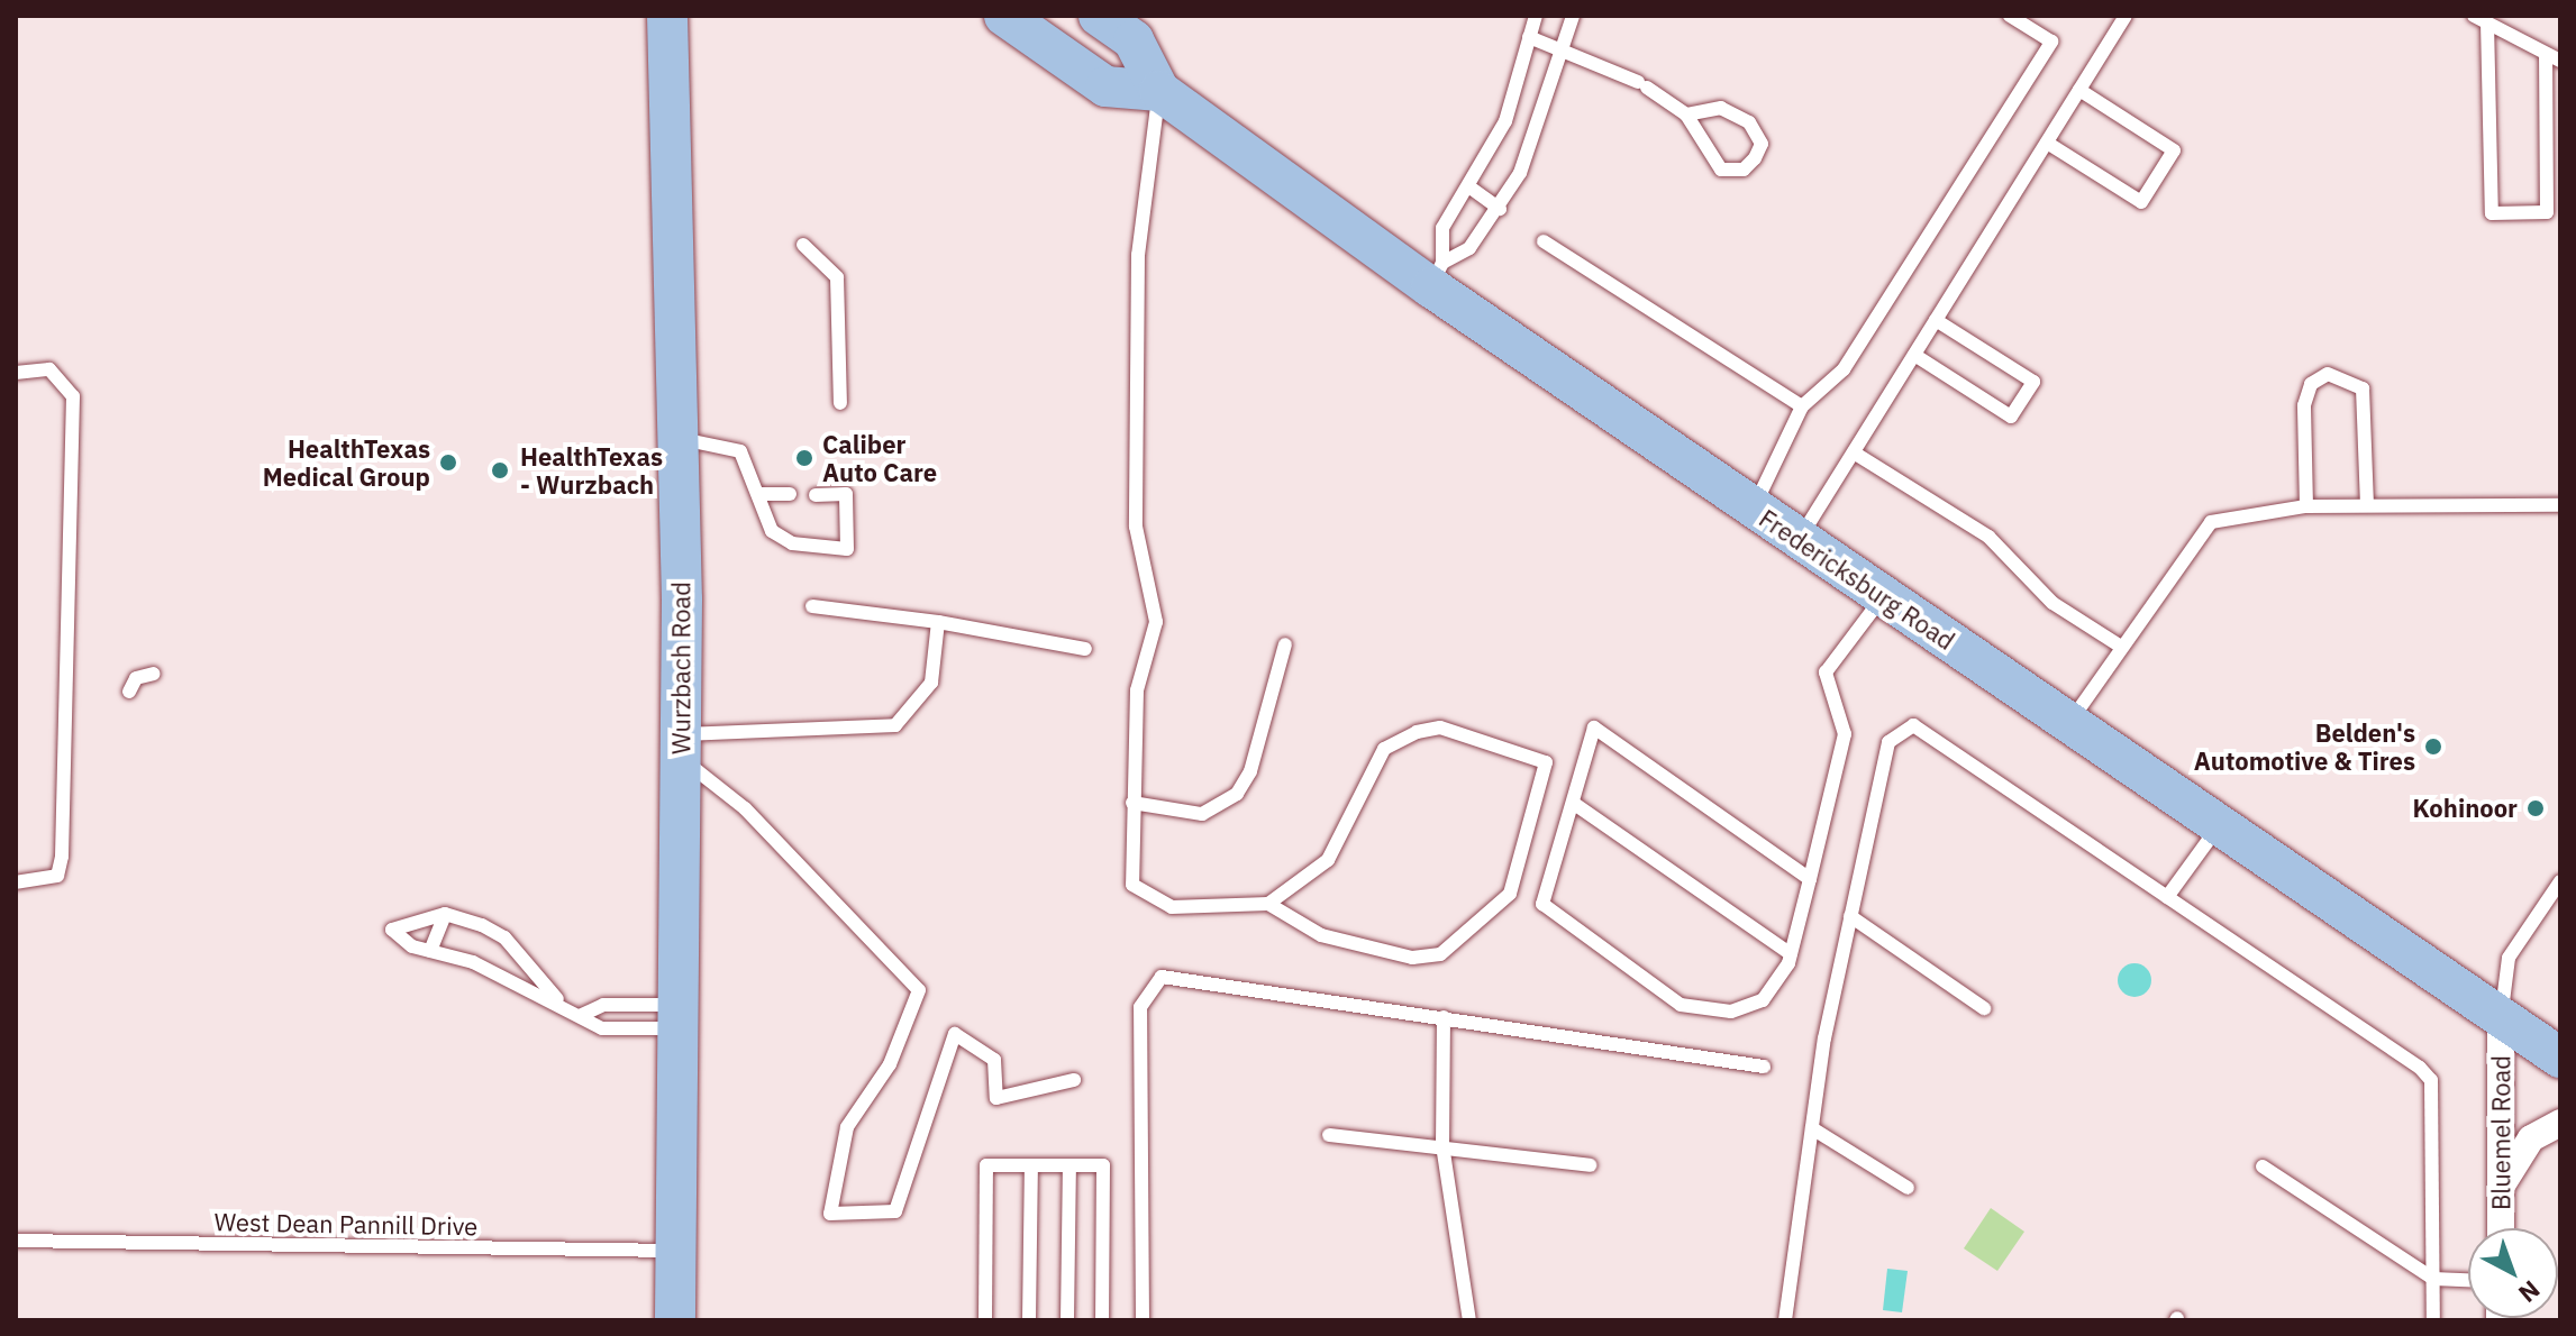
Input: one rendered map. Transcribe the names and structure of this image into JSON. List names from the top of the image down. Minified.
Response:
{"streets":{"main road":["Fredericksburg Road","Wurzbach Road"],"street":["Bluemel Road"],"lane":["West Dean Pannill Drive"]},"crossings":[["Fredericksburg Road","Bluemel Road"],["Wurzbach Road","West Dean Pannill Drive"]],"places":["Caliber Auto Care","HealthTexas Medical Group","HealthTexas - Wurzbach","Belden's Automotive & Tires","Kohinoor"],"north":"bottom right"}
